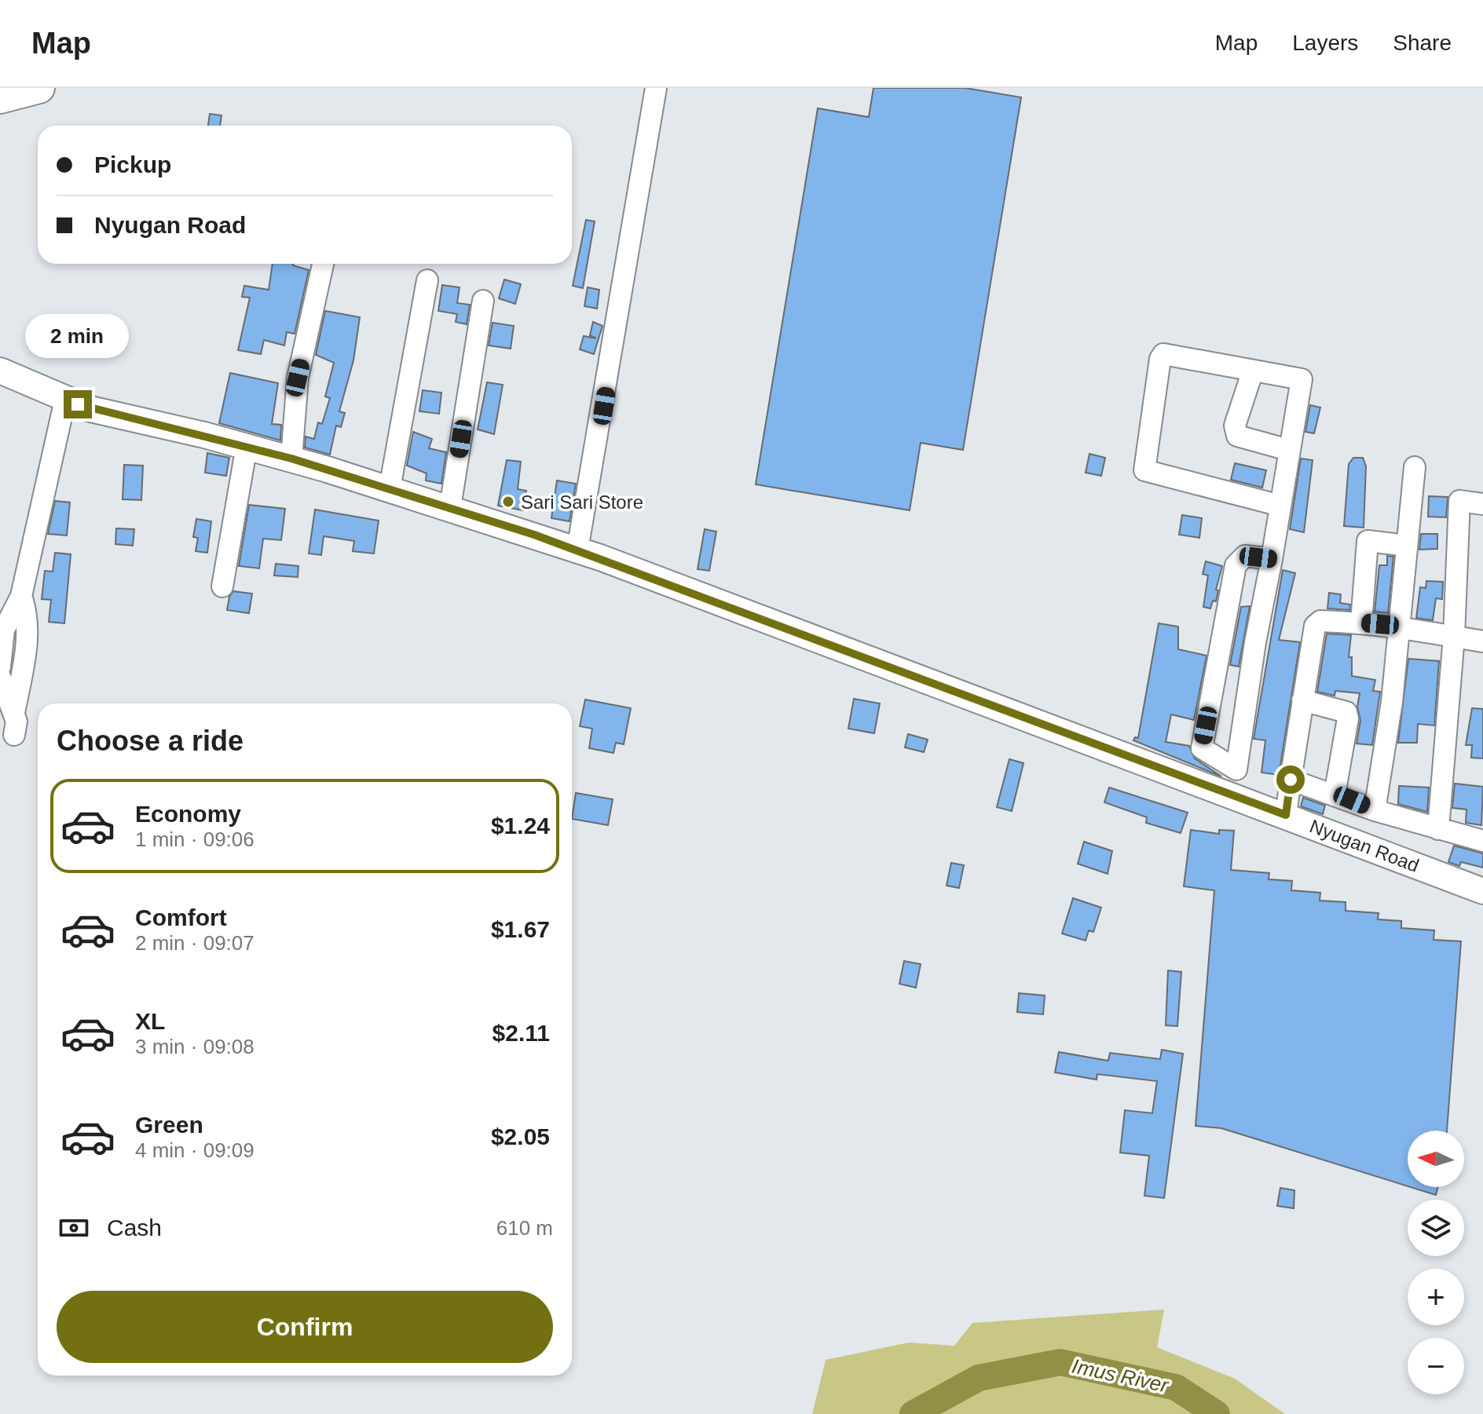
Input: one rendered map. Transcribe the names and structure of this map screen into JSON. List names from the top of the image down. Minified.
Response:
{"streets":{"main road":["Nyugan Road"]},"water":["Imus River"],"places":["Sari Sari Store"],"north":"left","page":{"header":"Map","nav":["Map","Layers","Share"],"banner":["Pickup","Nyugan Road"],"bubble":"2 min","heading":"Choose a ride","list":[{"name":"Economy","note":"1 min · 09:06","value":"$1.24"},{"name":"Comfort","note":"2 min · 09:07","value":"$1.67"},{"name":"XL","note":"3 min · 09:08","value":"$2.11"},{"name":"Green","note":"4 min · 09:09","value":"$2.05"}],"map_buttons":["+","−"],"pay":["Cash","610 m"],"buttons":"Confirm"}}
